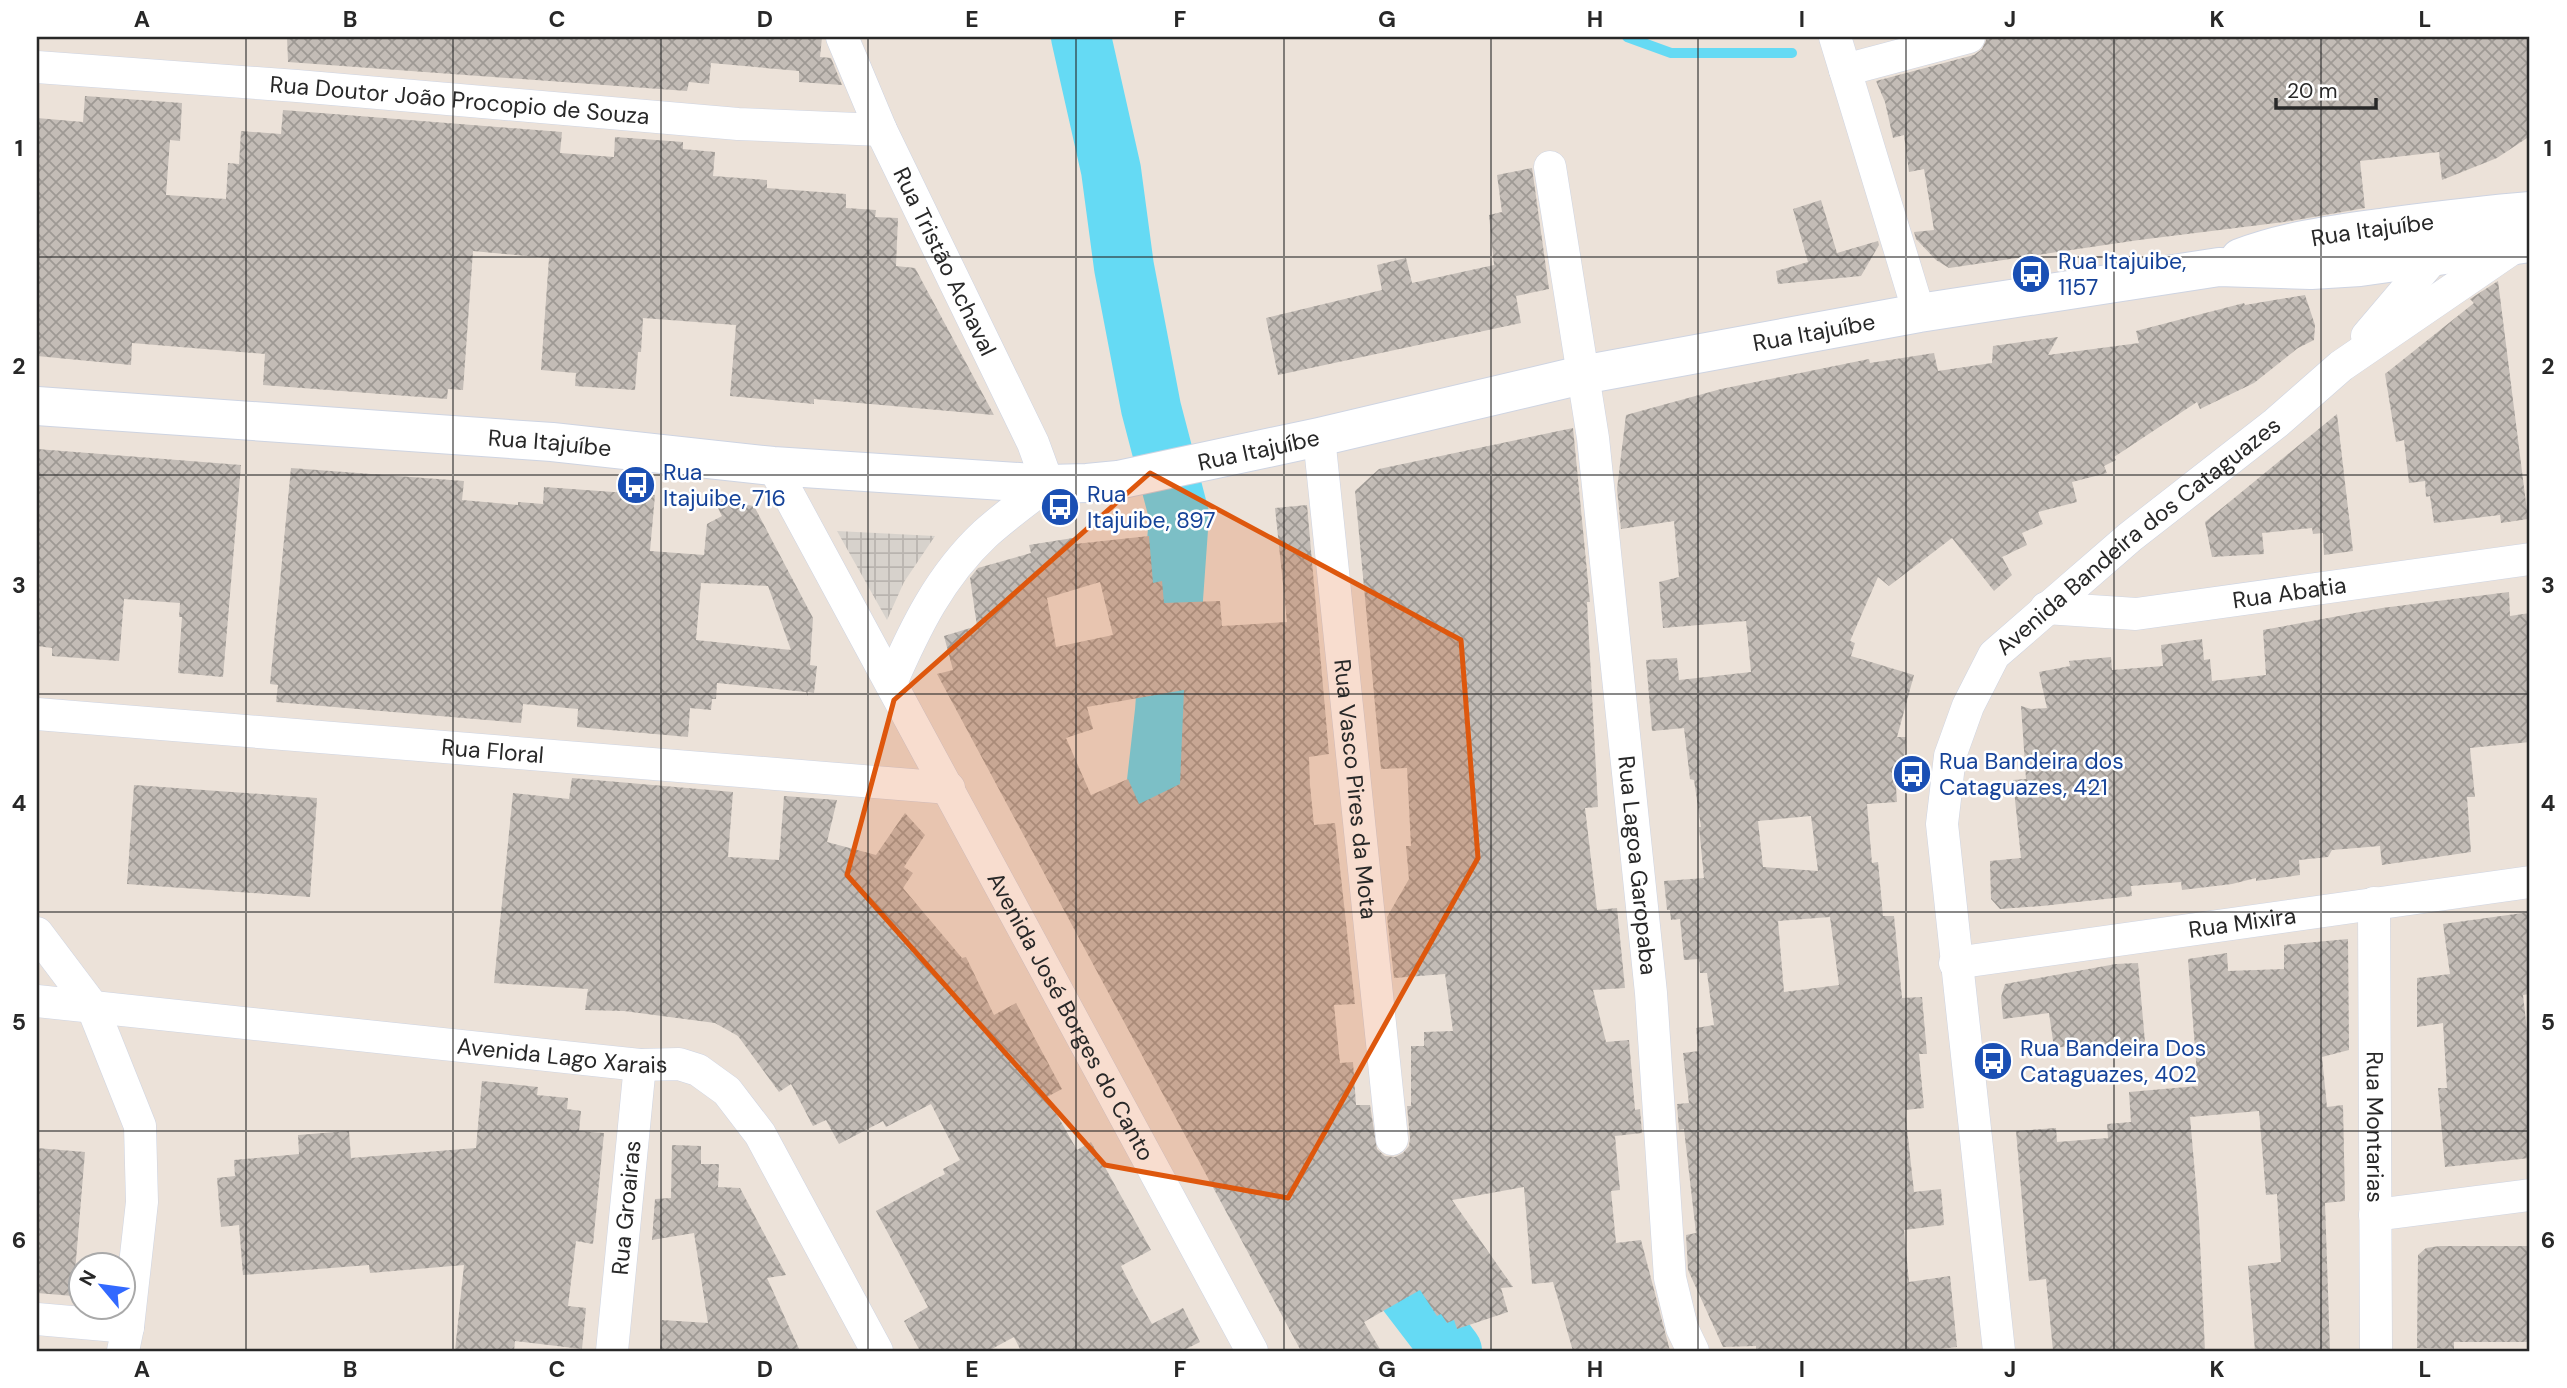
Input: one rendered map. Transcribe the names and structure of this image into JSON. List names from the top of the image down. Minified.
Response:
{"streets":{"main road":["Rua Itajuíbe","Avenida Bandeira dos Cataguazes"],"street":["Rua Doutor João Procopio de Souza","Rua Tristão Achaval","Rua Abatia","Rua Floral","Rua Vasco Pires da Mota","Rua Lagoa Garopaba","Rua Mixira","Avenida José Borges do Canto","Avenida Lago Xarais","Rua Montarias","Rua Groairas"]},"crossings":[["Rua Doutor João Procopio de Souza","Rua Tristão Achaval"],["Rua Itajuíbe","Rua Tristão Achaval"],["Rua Itajuíbe","Avenida Bandeira dos Cataguazes"],["Rua Itajuíbe","Rua Vasco Pires da Mota"],["Rua Itajuíbe","Rua Lagoa Garopaba"],["Rua Itajuíbe","Avenida José Borges do Canto"],["Avenida Bandeira dos Cataguazes","Rua Abatia"],["Avenida Bandeira dos Cataguazes","Rua Mixira"],["Rua Floral","Avenida José Borges do Canto"],["Rua Mixira","Rua Montarias"],["Avenida Lago Xarais","Rua Groairas"]],"places":{"bus stop":["Rua Itajuibe, 1157","Rua Itajuibe, 716","Rua Itajuibe, 897","Rua Bandeira dos Cataguazes, 421","Rua Bandeira Dos Cataguazes, 402"]},"scale_bar":"20 m","north":"top left","grid":{"columns":["A","B","C","D","E","F","G","H","I","J","K","L"],"rows":["1","2","3","4","5","6"]}}
